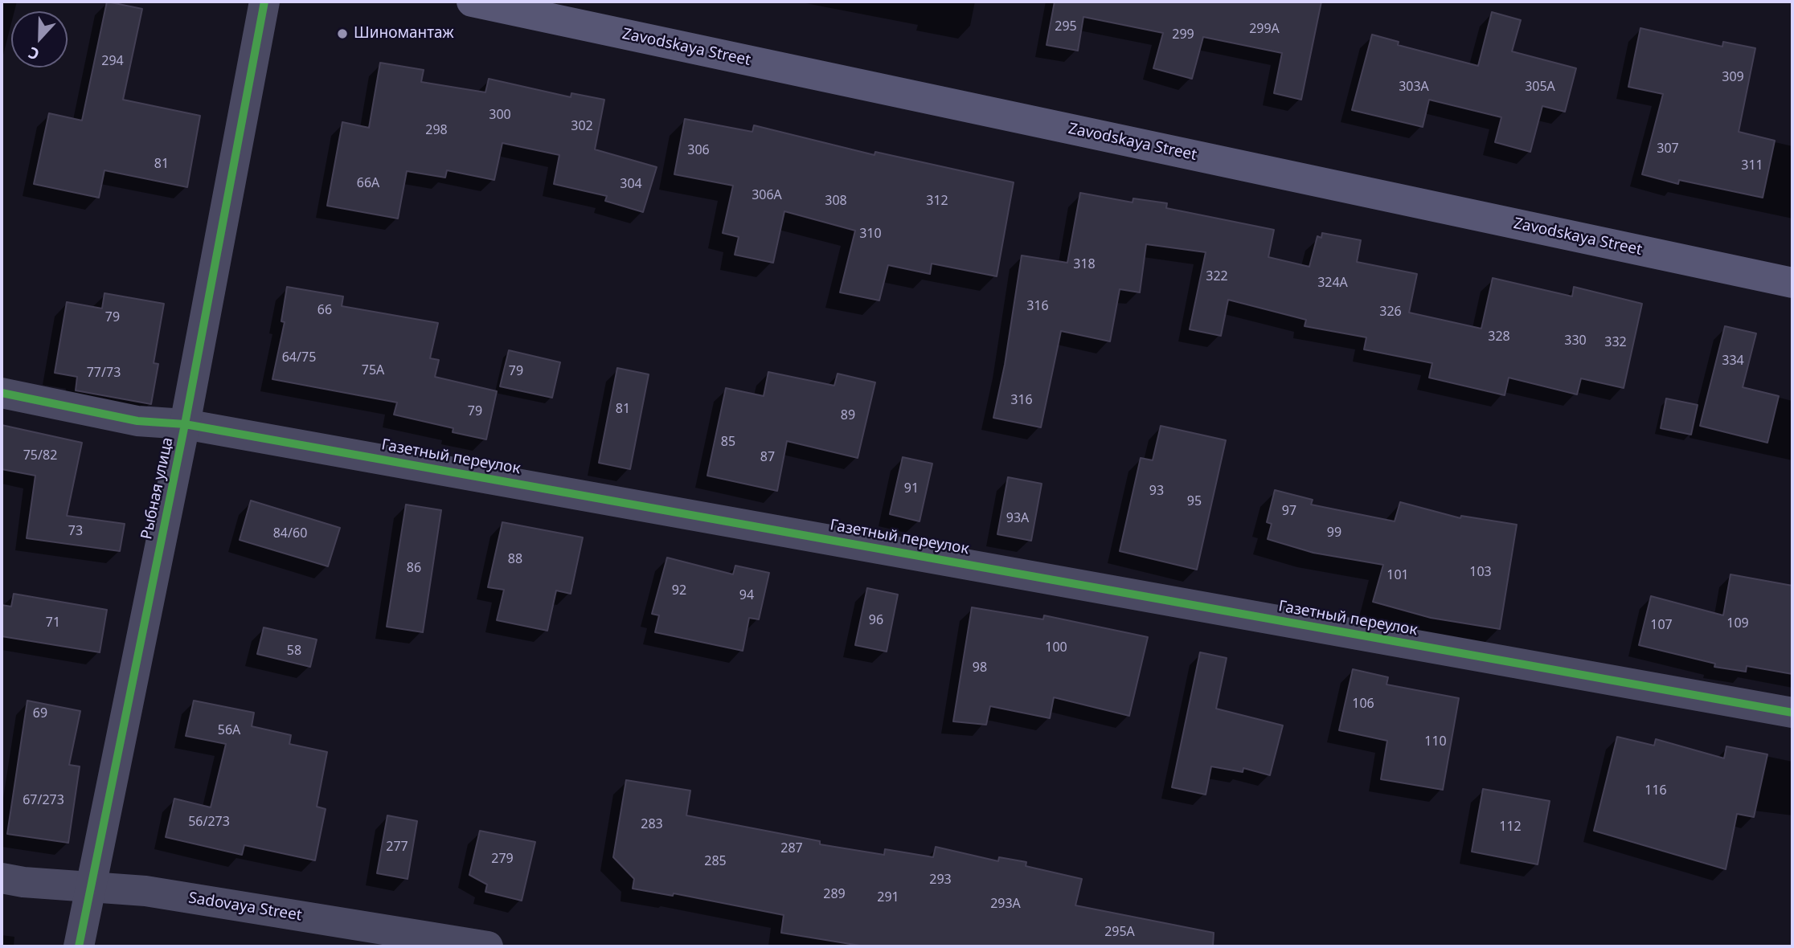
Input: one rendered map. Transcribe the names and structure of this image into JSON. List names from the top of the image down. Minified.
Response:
{"streets":{"main road":["Zavodskaya Street"],"street":["Газетный переулок","Рыбная улица","Sadovaya Street"]},"crossings":[["Газетный переулок","Рыбная улица"],["Рыбная улица","Sadovaya Street"]],"places":["Шиномантаж"],"house_numbers":["295","299А","299","294","309","303А","305А","300","302","298","307","306","81","311","66А","304","306А","308","312","310","318","322","324А","316","66","326","79","328","330","332","64/75","334","75А","79","77/73","316","81","79","89","85","75/82","87","91","93","95","97","93А","73","99","84/60","88","86","103","101","92","94","96","71","109","107","100","58","98","106","69","56А","110","116","67/273","56/273","283","112","277","287","279","285","293","289","291","293А","295А"],"north":"bottom"}
